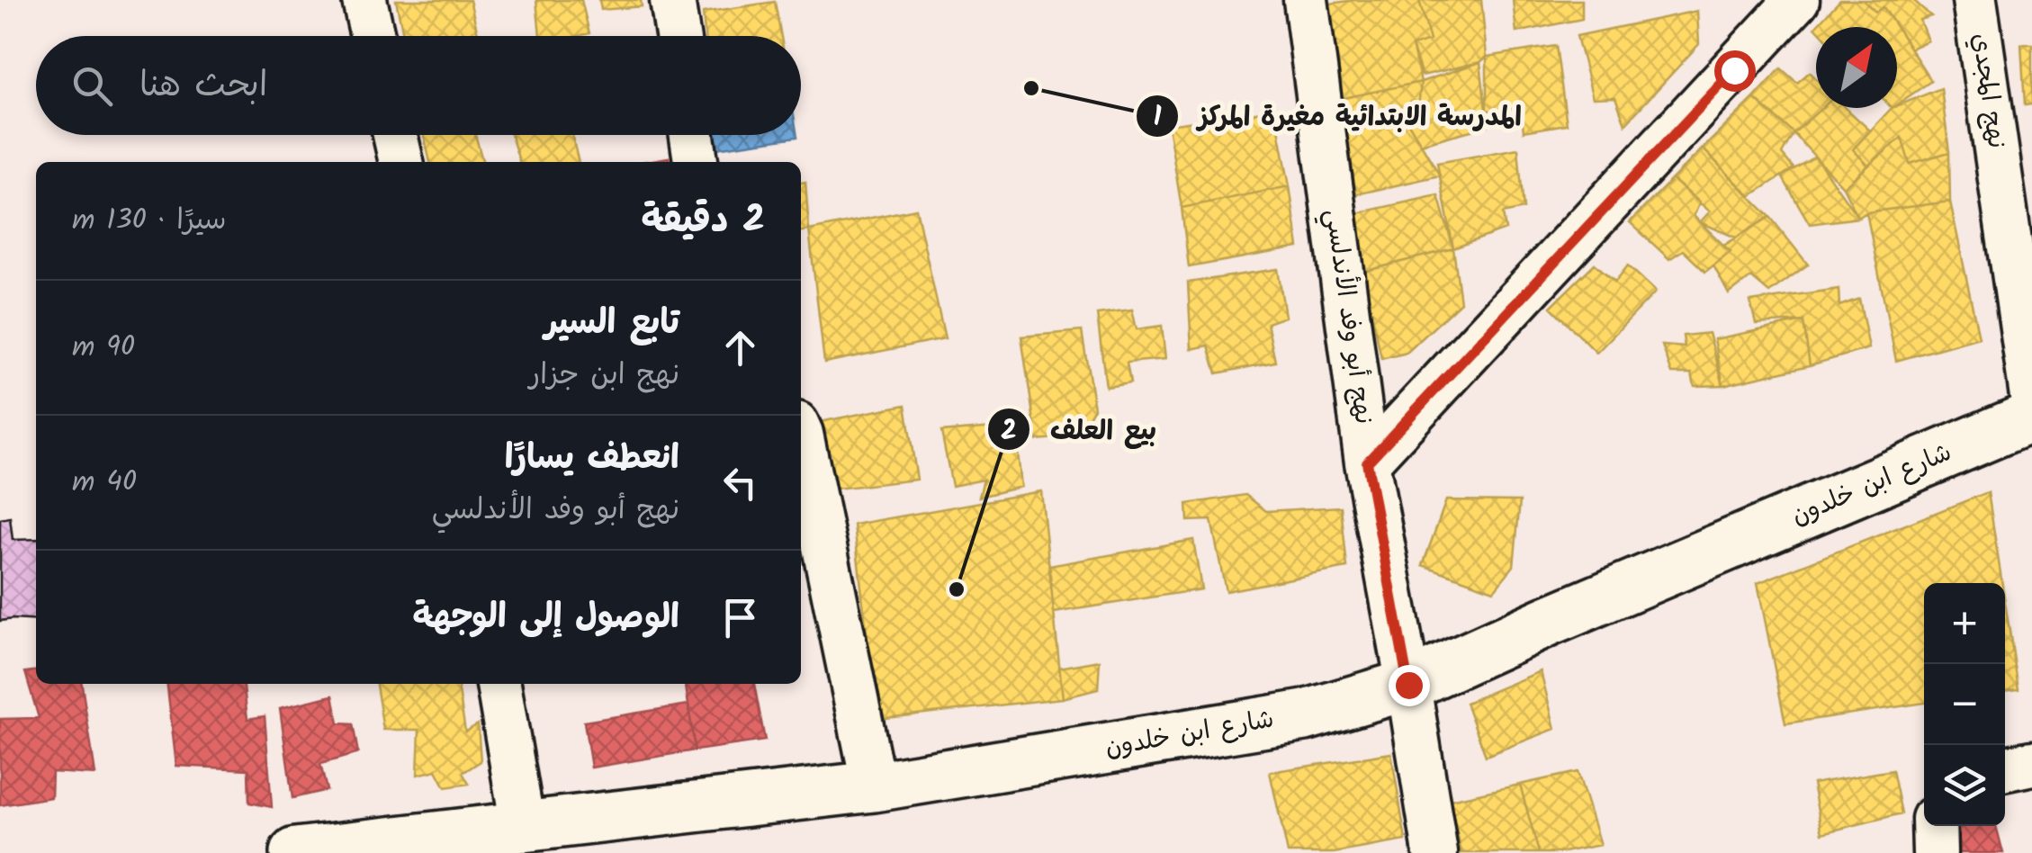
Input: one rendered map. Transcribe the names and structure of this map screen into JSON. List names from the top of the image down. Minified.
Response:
{"streets":{"street":["نهج المجدي","نهج أبو وفد الأندلسي","شارع ابن خلدون"]},"crossings":[["نهج أبو وفد الأندلسي","شارع ابن خلدون"]],"places":["المدرسة الابتدائية مغيرة المركز","بيع العلف"],"north":"top right","page":{"search":"ابحث هنا","heading":["2 دقيقة","سيرًا · 130 m"],"list":[["تابع السير","نهج ابن جزار","90 m"],["انعطف يسارًا","نهج أبو وفد الأندلسي","40 m"],"الوصول إلى الوجهة"],"map_buttons":["+","−"]}}
